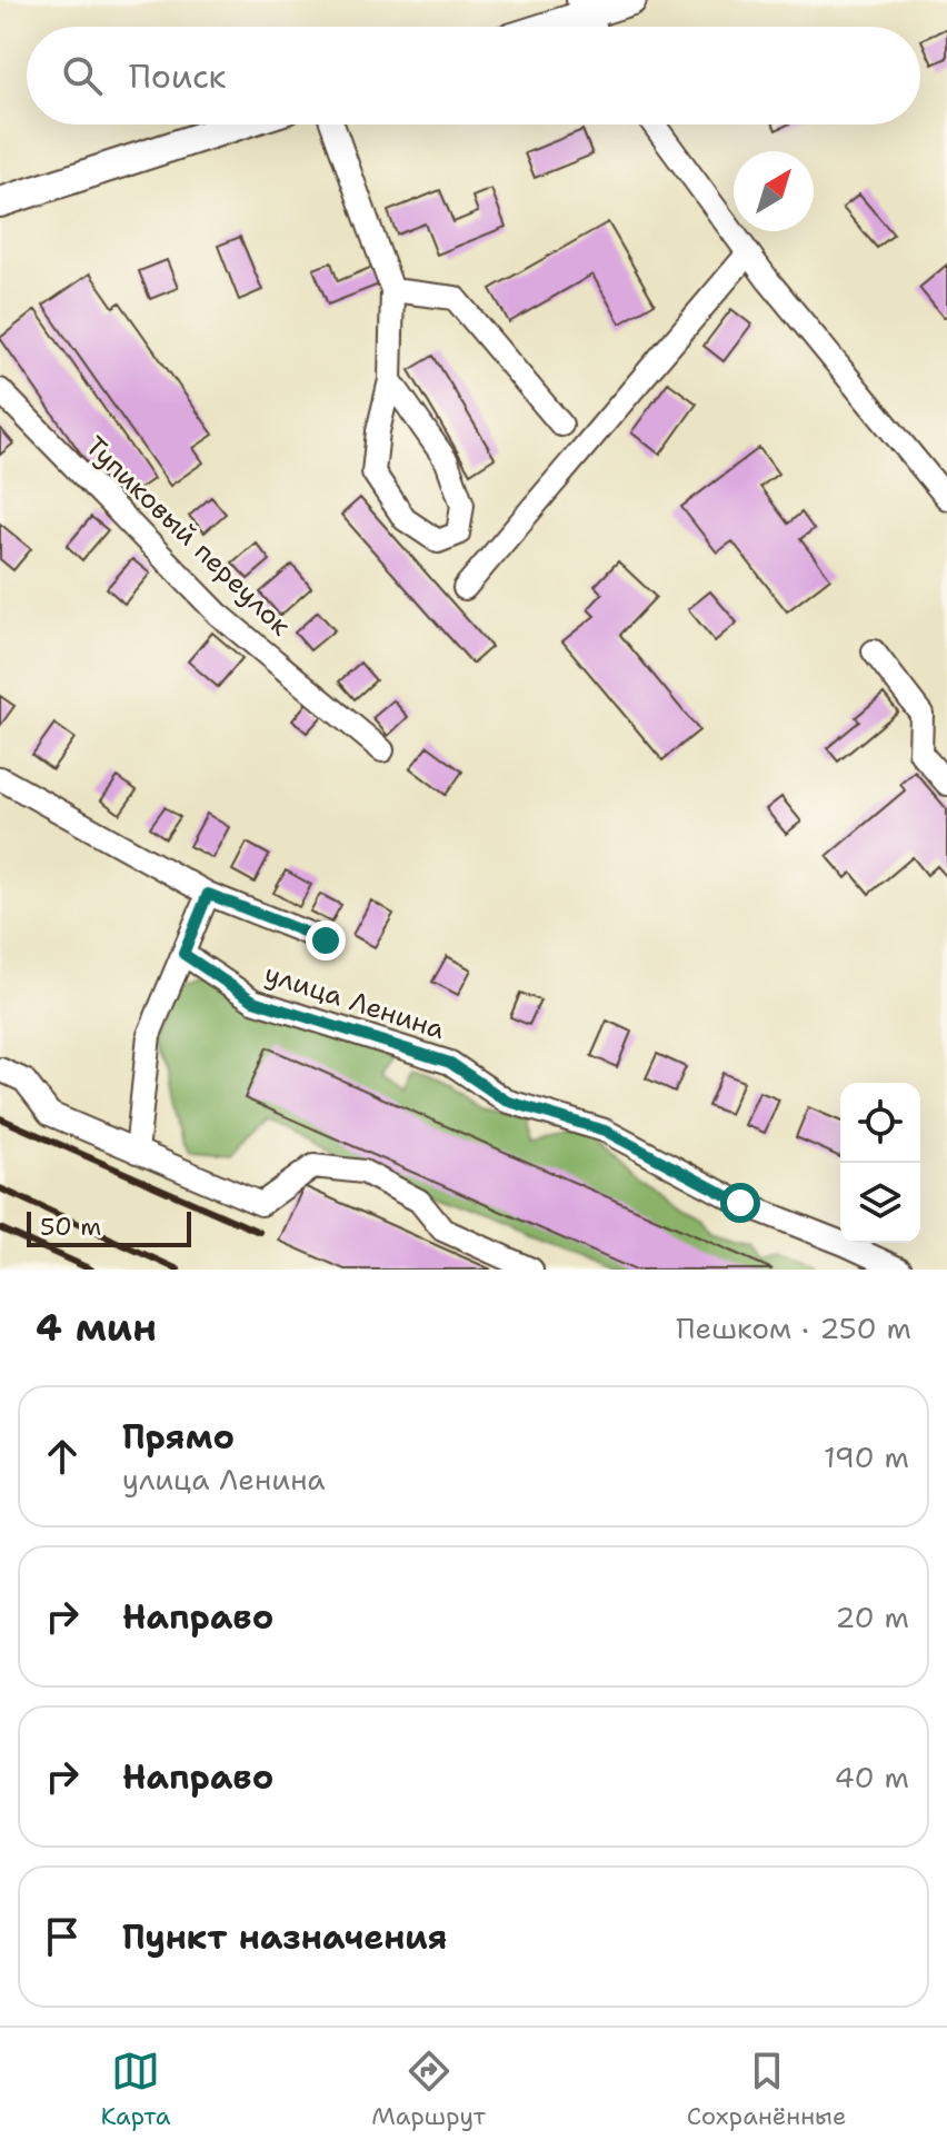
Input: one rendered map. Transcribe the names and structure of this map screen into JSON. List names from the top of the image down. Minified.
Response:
{"streets":{"street":["Тупиковый переулок","улица Ленина"]},"scale_bar":"50 m","north":"top right","page":{"search":"Поиск","scale":"50 m","heading":["4 мин","Пешком · 250 m"],"list":[["Прямо","улица Ленина","190 m"],["Направо","20 m"],["Направо","40 m"],"Пункт назначения"],"nav":["Карта","Маршрут","Сохранённые"]}}
